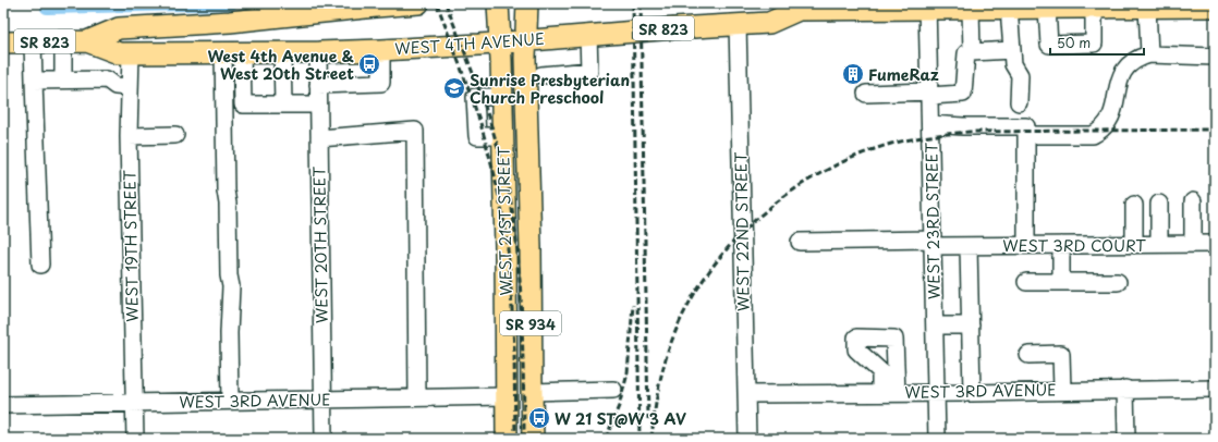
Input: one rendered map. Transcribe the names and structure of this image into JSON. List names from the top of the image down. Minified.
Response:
{"streets":{"main road":["SR 823","WEST 4TH AVENUE","WEST 21ST STREET","SR 934"],"street":["WEST 23RD STREET","WEST 22ND STREET","WEST 20TH STREET","WEST 3RD COURT","WEST 19TH STREET","WEST 3RD AVENUE"]},"crossings":[["WEST 4TH AVENUE","WEST 21ST STREET"],["WEST 4TH AVENUE","WEST 23RD STREET"],["WEST 4TH AVENUE","WEST 22ND STREET"],["WEST 4TH AVENUE","WEST 20TH STREET"],["WEST 4TH AVENUE","WEST 19TH STREET"],["WEST 21ST STREET","WEST 3RD AVENUE"],["WEST 23RD STREET","WEST 3RD COURT"],["WEST 23RD STREET","WEST 3RD AVENUE"],["WEST 22ND STREET","WEST 3RD AVENUE"],["WEST 20TH STREET","WEST 3RD AVENUE"],["WEST 19TH STREET","WEST 3RD AVENUE"]],"places":{"bus stop":["West 4th Avenue & West 20th Street","W 21 ST@W 3 AV"],"building":["FumeRaz"],"school or university":["Sunrise Presbyterian Church Preschool"]},"scale_bar":"50 m"}
